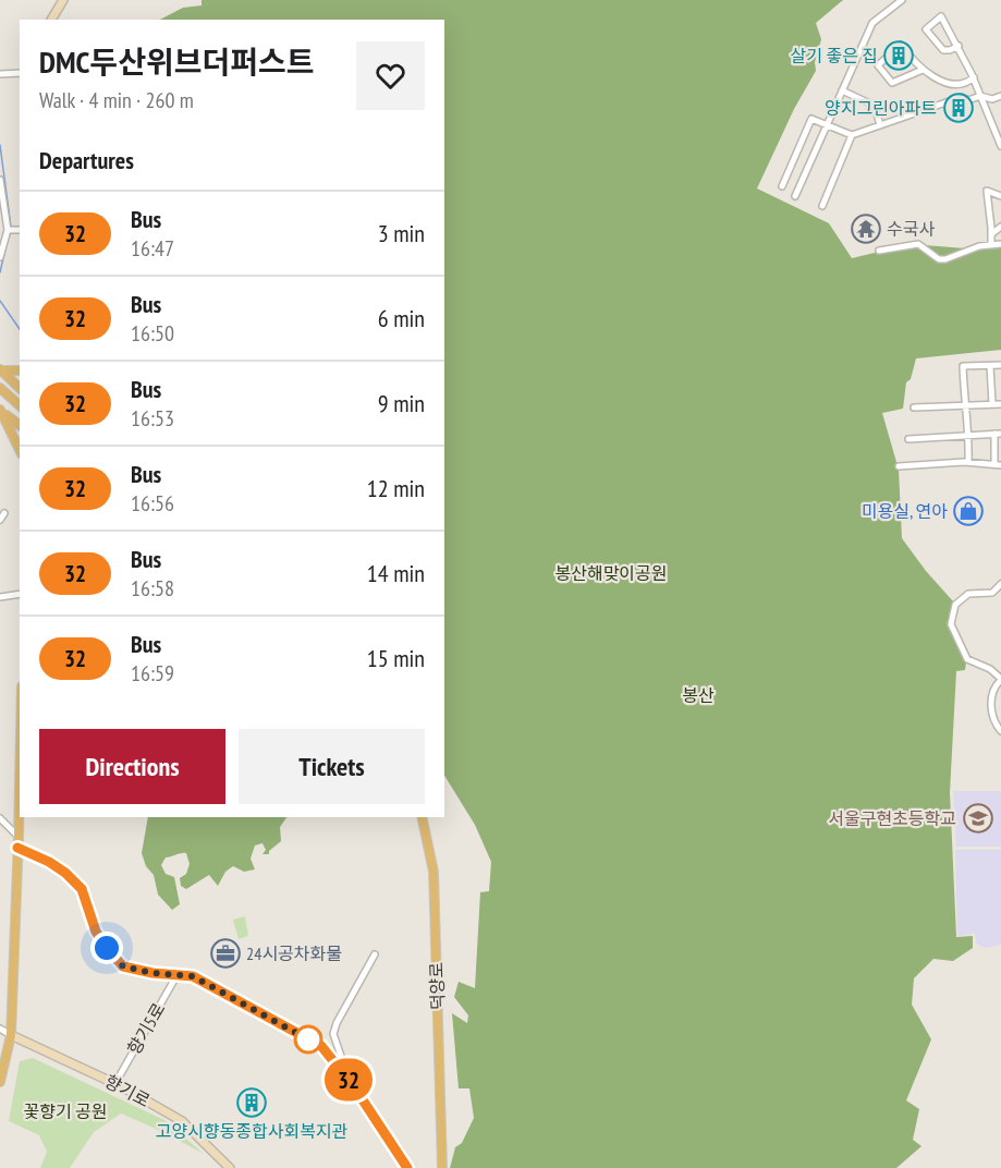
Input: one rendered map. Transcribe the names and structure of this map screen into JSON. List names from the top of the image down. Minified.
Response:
{"streets":{"main road":["덕양로","향기로"],"street":["향기5로"]},"crossings":[["향기5로","향기로"]],"parks":["봉산해맞이공원","봉산","꽃향기 공원"],"places":{"building":["살기 좋은 집","양지그린아파트","고양시향동종합사회복지관"],"temple":["수국사"],"shop":["미용실, 연아"],"school or university":["서울구현초등학교"],"office":["24시공차화물"]},"lines":["bus line 32"],"page":{"on_map":"32","heading":[["DMC두산위브더퍼스트","Walk · 4 min · 260 m"],"Departures"],"list":[{"mark":"32","name":"Bus","note":"16:47","value":"3 min"},{"mark":"32","name":"Bus","note":"16:50","value":"6 min"},{"mark":"32","name":"Bus","note":"16:53","value":"9 min"},{"mark":"32","name":"Bus","note":"16:56","value":"12 min"},{"mark":"32","name":"Bus","note":"16:58","value":"14 min"},{"mark":"32","name":"Bus","note":"16:59","value":"15 min"}],"buttons":["Directions","Tickets"]}}
